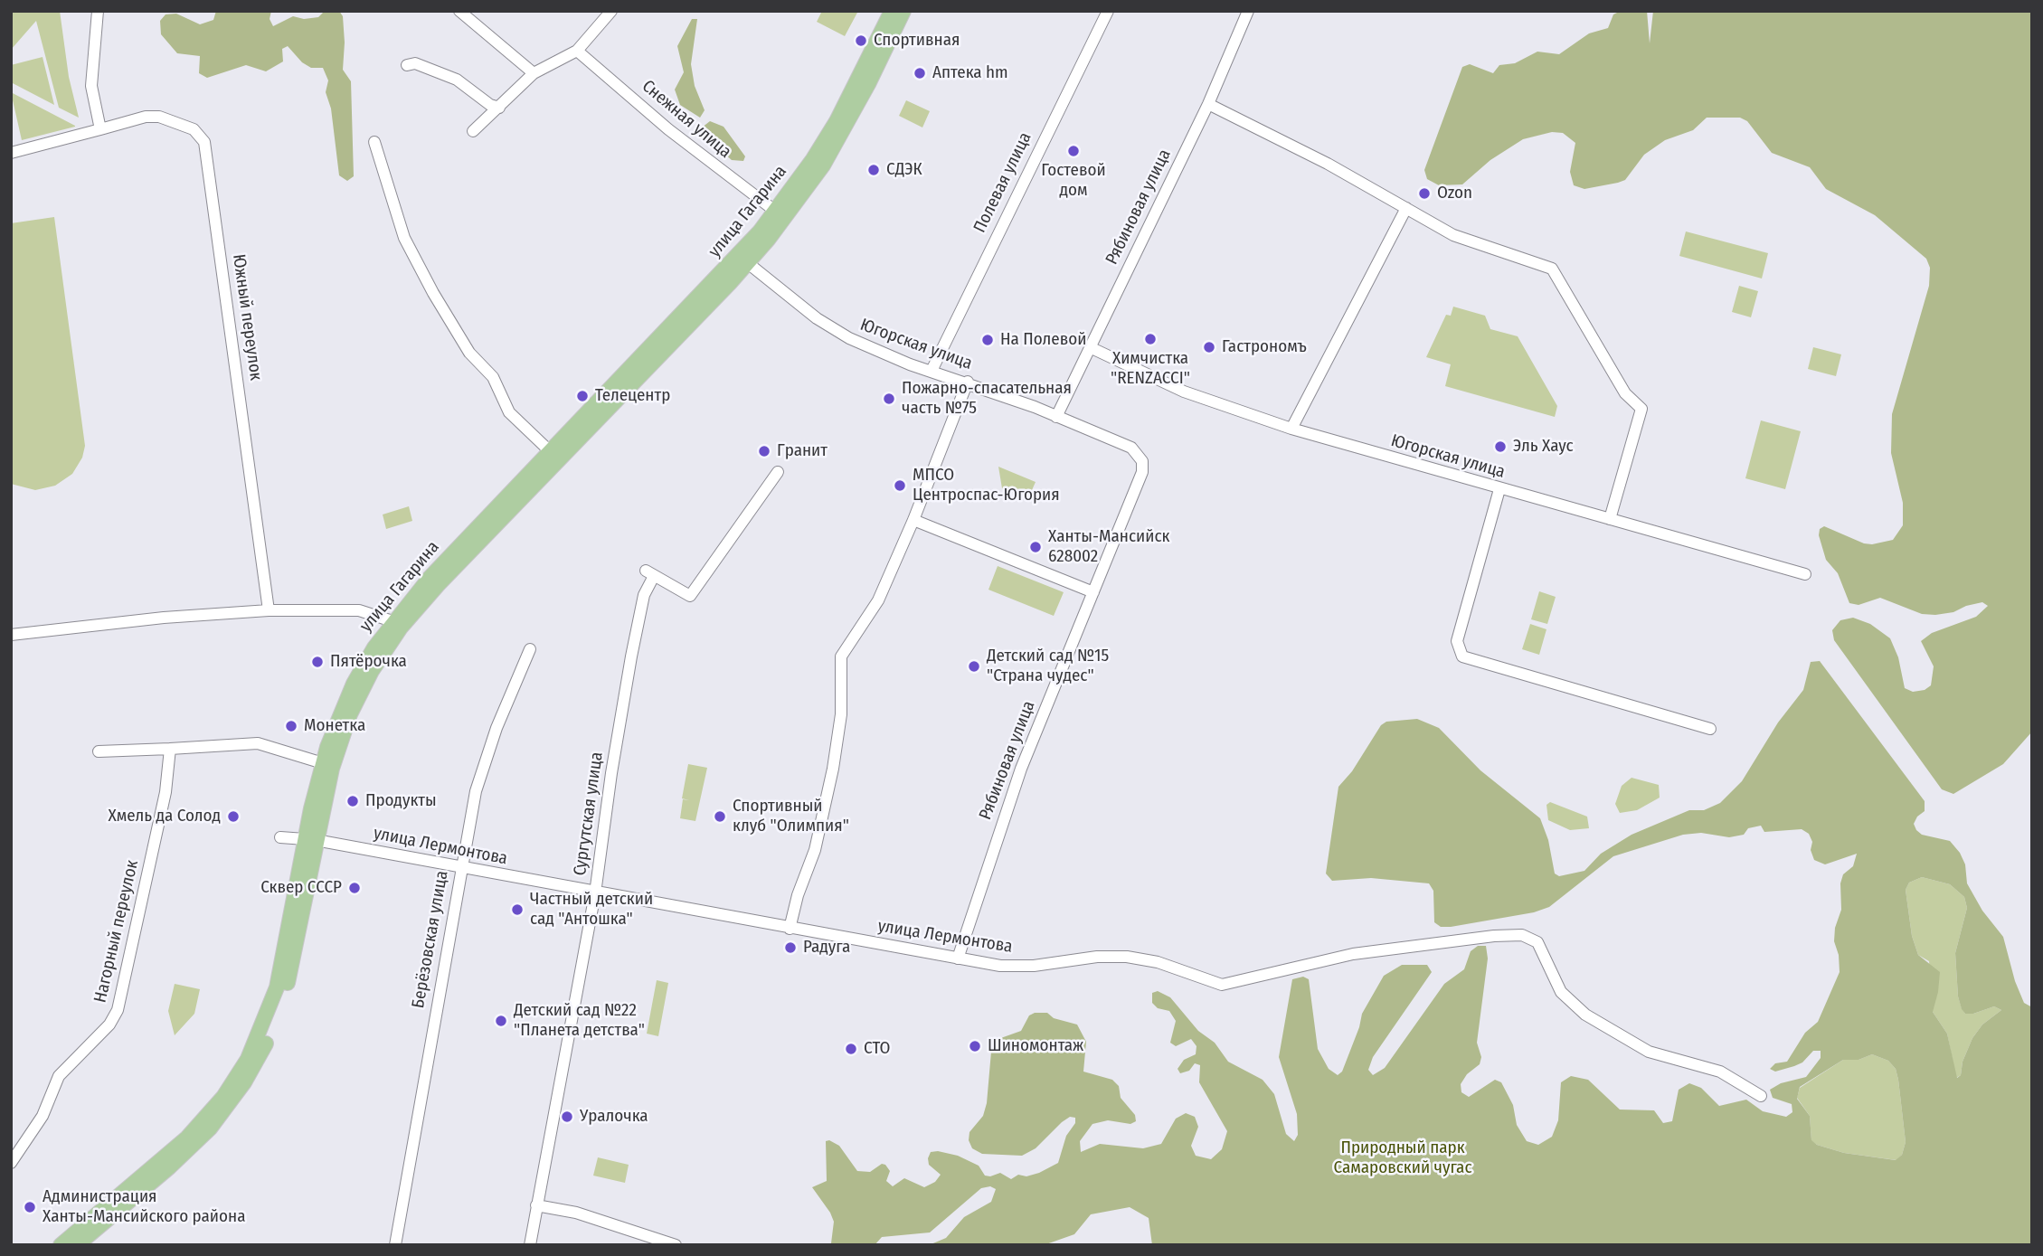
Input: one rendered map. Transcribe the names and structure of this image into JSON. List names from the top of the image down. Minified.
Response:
{"streets":{"main road":["улица Гагарина"],"street":["Снежная улица","Полевая улица","Рябиновая улица","Южный переулок","Югорская улица","Сургутская улица","улица Лермонтова","Нагорный переулок","Берёзовская улица"]},"crossings":[["Снежная улица","улица Гагарина"],["Полевая улица","Югорская улица"],["Рябиновая улица","Югорская улица"],["Рябиновая улица","улица Лермонтова"],["улица Гагарина","Югорская улица"],["улица Гагарина","улица Лермонтова"],["Сургутская улица","улица Лермонтова"],["улица Лермонтова","Берёзовская улица"]],"parks":["Природный парк Самаровский чугас"],"places":["Спортивная","Аптека hm","Гостевой дом","СДЭК","Ozon","Химчистка \"RENZACCI\"","На Полевой","Гастрономъ","Телецентр","Пожарно-спасательная часть №75","Эль Хаус","Гранит","МПСО Центроспас-Югория","Ханты-Мансийск 628002","Пятёрочка","Детский сад №15 \"Страна чудес\"","Монетка","Продукты","Хмель да Солод","Спортивный клуб \"Олимпия\"","Сквер СССР","Частный детский сад \"Антошка\"","Радуга","Детский сад №22 \"Планета детства\"","Шиномонтаж","СТО","Уралочка","Администрация Ханты-Мансийского района"]}
